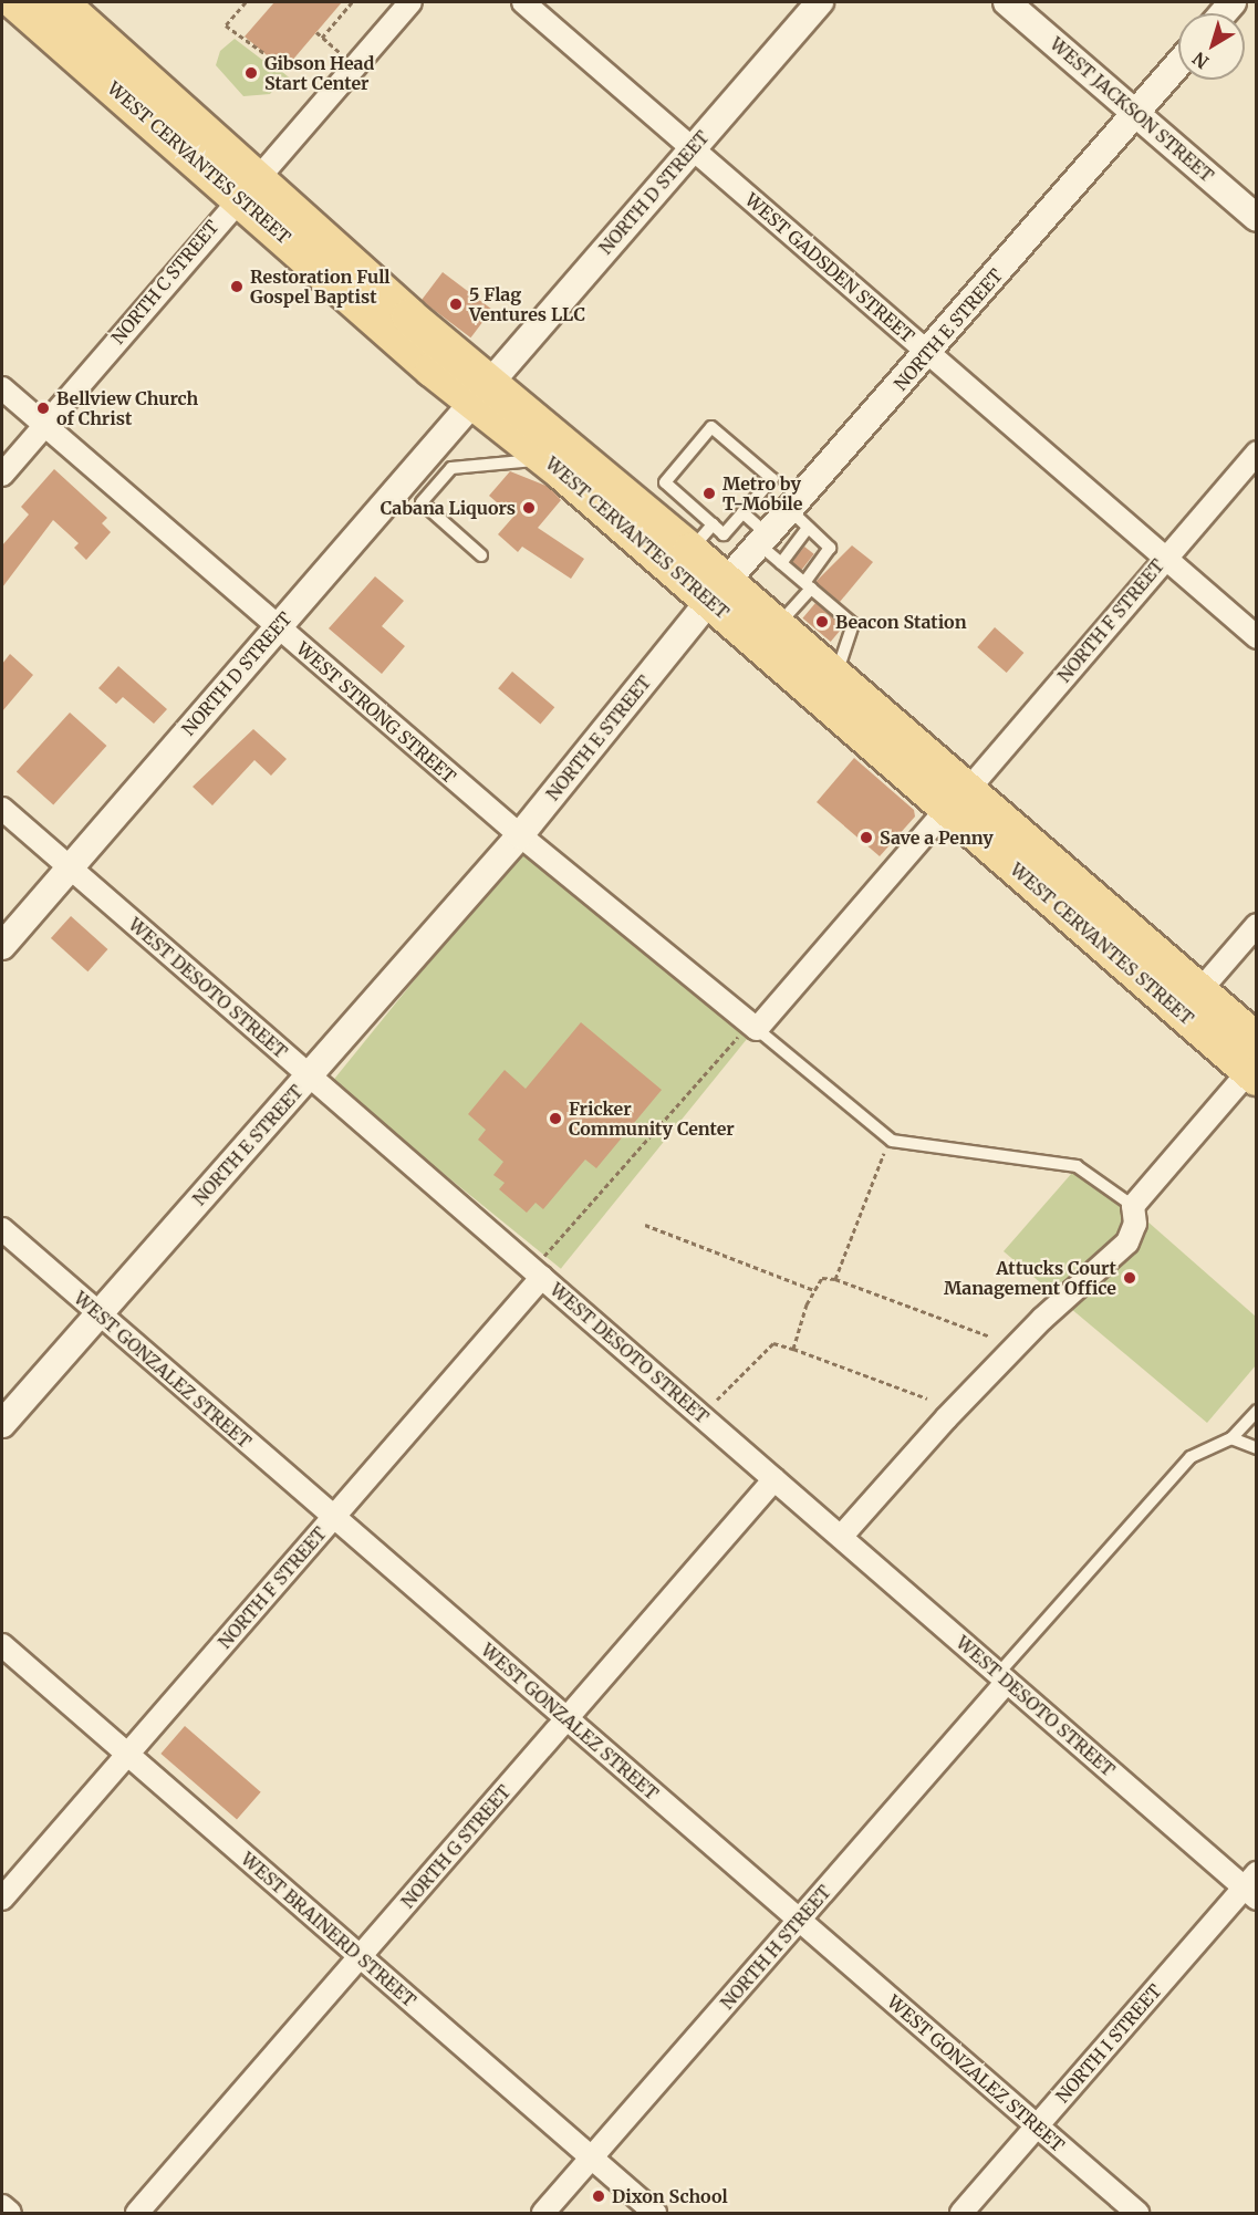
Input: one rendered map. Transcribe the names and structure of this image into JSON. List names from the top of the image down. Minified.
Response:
{"streets":{"main road":["WEST CERVANTES STREET"],"street":["WEST JACKSON STREET","NORTH D STREET","WEST GADSDEN STREET","NORTH C STREET","NORTH E STREET","NORTH F STREET","WEST STRONG STREET","WEST DESOTO STREET","WEST GONZALEZ STREET","NORTH G STREET","WEST BRAINERD STREET","NORTH H STREET","NORTH I STREET"]},"crossings":[["WEST JACKSON STREET","NORTH E STREET"],["WEST CERVANTES STREET","NORTH D STREET"],["WEST CERVANTES STREET","NORTH C STREET"],["WEST CERVANTES STREET","NORTH E STREET"],["WEST CERVANTES STREET","NORTH F STREET"],["NORTH D STREET","WEST GADSDEN STREET"],["NORTH D STREET","WEST STRONG STREET"],["NORTH D STREET","WEST DESOTO STREET"],["WEST GADSDEN STREET","NORTH E STREET"],["WEST GADSDEN STREET","NORTH F STREET"],["NORTH C STREET","WEST STRONG STREET"],["NORTH E STREET","WEST STRONG STREET"],["NORTH E STREET","WEST DESOTO STREET"],["NORTH E STREET","WEST GONZALEZ STREET"],["NORTH F STREET","WEST STRONG STREET"],["NORTH F STREET","WEST DESOTO STREET"],["NORTH F STREET","WEST GONZALEZ STREET"],["NORTH F STREET","WEST BRAINERD STREET"],["WEST DESOTO STREET","NORTH G STREET"],["WEST DESOTO STREET","NORTH H STREET"],["WEST DESOTO STREET","NORTH I STREET"],["WEST GONZALEZ STREET","NORTH G STREET"],["WEST GONZALEZ STREET","NORTH H STREET"],["WEST GONZALEZ STREET","NORTH I STREET"],["NORTH G STREET","WEST BRAINERD STREET"],["WEST BRAINERD STREET","NORTH H STREET"]],"places":["Gibson Head Start Center","Restoration Full Gospel Baptist","5 Flag Ventures LLC","Bellview Church of Christ","Metro by T-Mobile","Cabana Liquors","Beacon Station","Save a Penny","Fricker Community Center","Attucks Court Management Office","Dixon School"],"north":"bottom left"}
